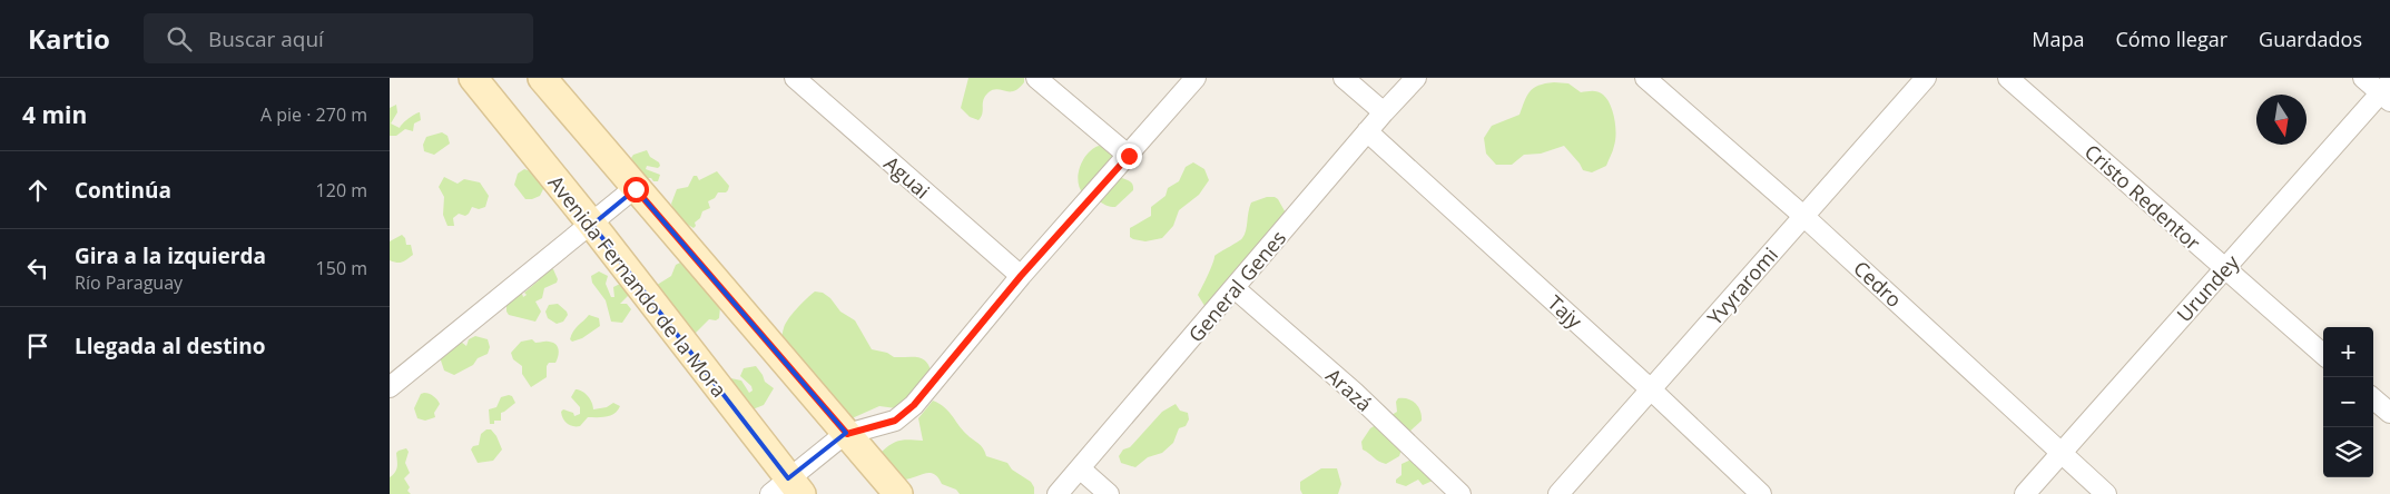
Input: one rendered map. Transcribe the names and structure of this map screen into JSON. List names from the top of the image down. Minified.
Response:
{"streets":{"main road":["Avenida Fernando de la Mora"],"street":["Aguai","Cristo Redentor","Cedro","General Genes","Yvyraromi","Urundey","Tajy","Arazá"]},"crossings":[["Cristo Redentor","Urundey"],["Cedro","Yvyraromi"],["Cedro","Urundey"],["General Genes","Tajy"],["General Genes","Arazá"],["Yvyraromi","Tajy"]],"north":"bottom","page":{"header":"Kartio","search":"Buscar aquí","nav":["Mapa","Cómo llegar","Guardados"],"heading":["4 min","A pie · 270 m"],"list":[["Continúa","120 m"],["Gira a la izquierda","Río Paraguay","150 m"],"Llegada al destino"],"map_buttons":["+","−"]}}
